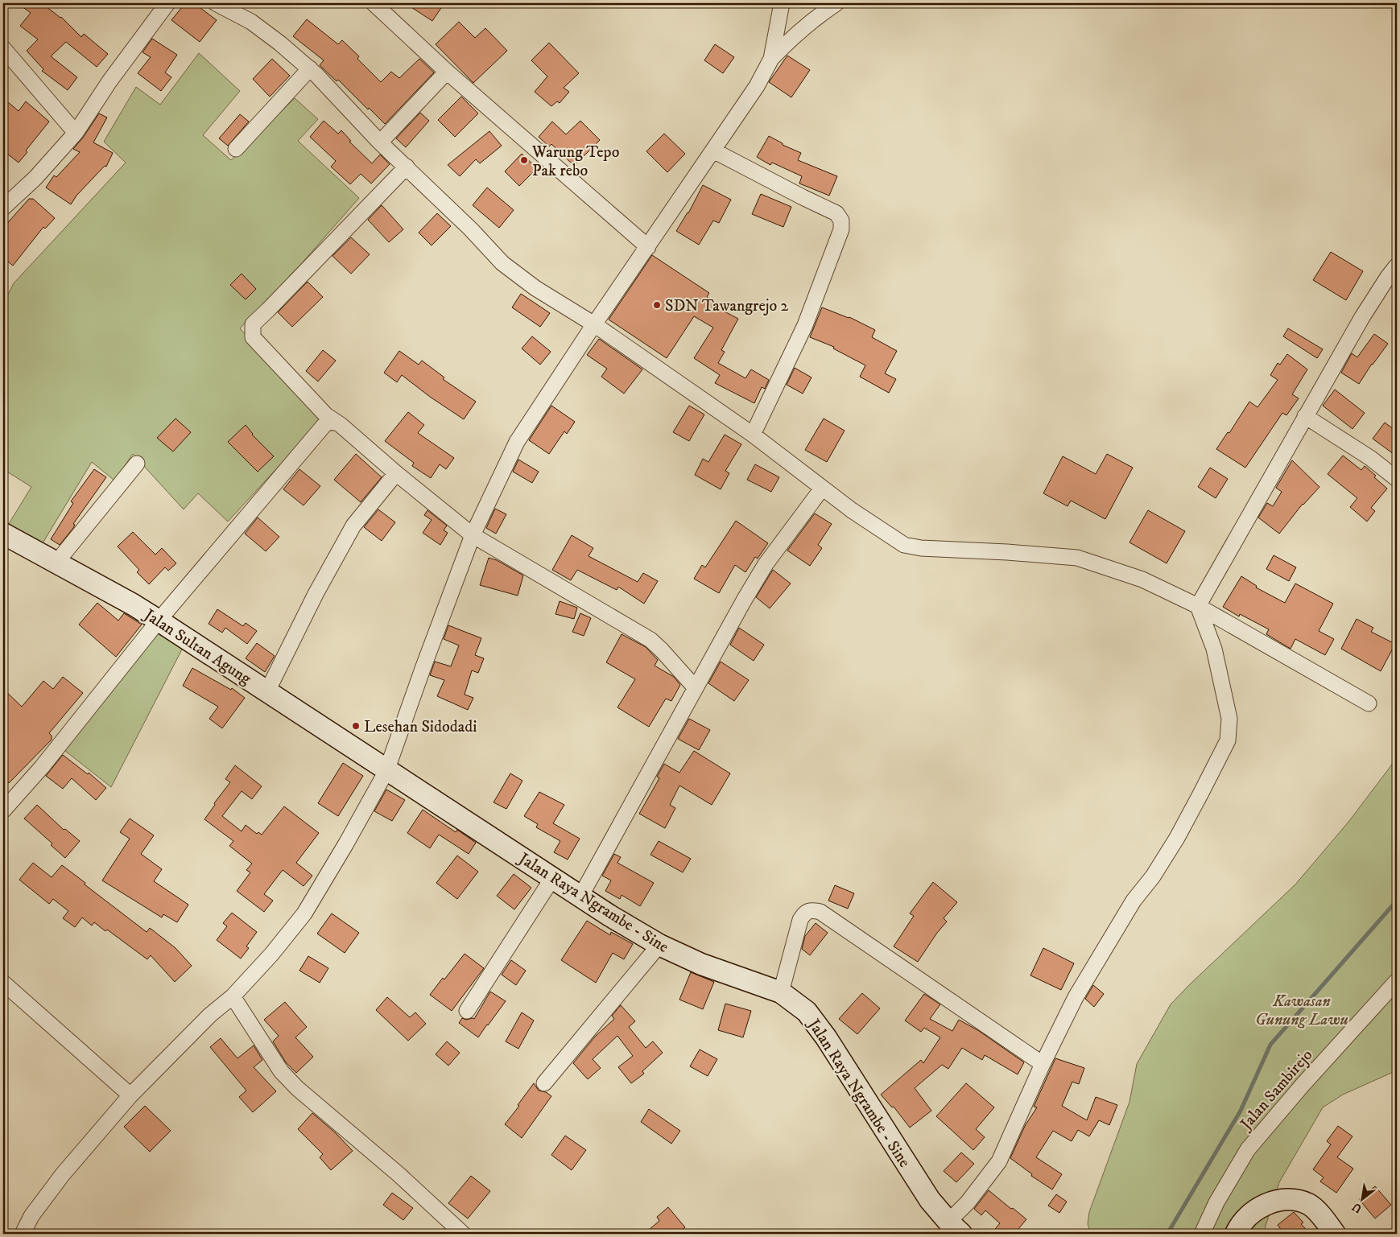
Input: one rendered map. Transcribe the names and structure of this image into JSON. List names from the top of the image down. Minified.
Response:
{"streets":{"main road":["Jalan Sultan Agung","Jalan Raya Ngrambe - Sine"],"street":["Jalan Sambirejo"]},"crossings":[["Jalan Sultan Agung","Jalan Raya Ngrambe - Sine"]],"parks":["Kawasan Gunung Lawu"],"places":["Warung Tepo Pak rebo","SDN Tawangrejo 2","Lesehan Sidodadi"],"north":"bottom left"}
